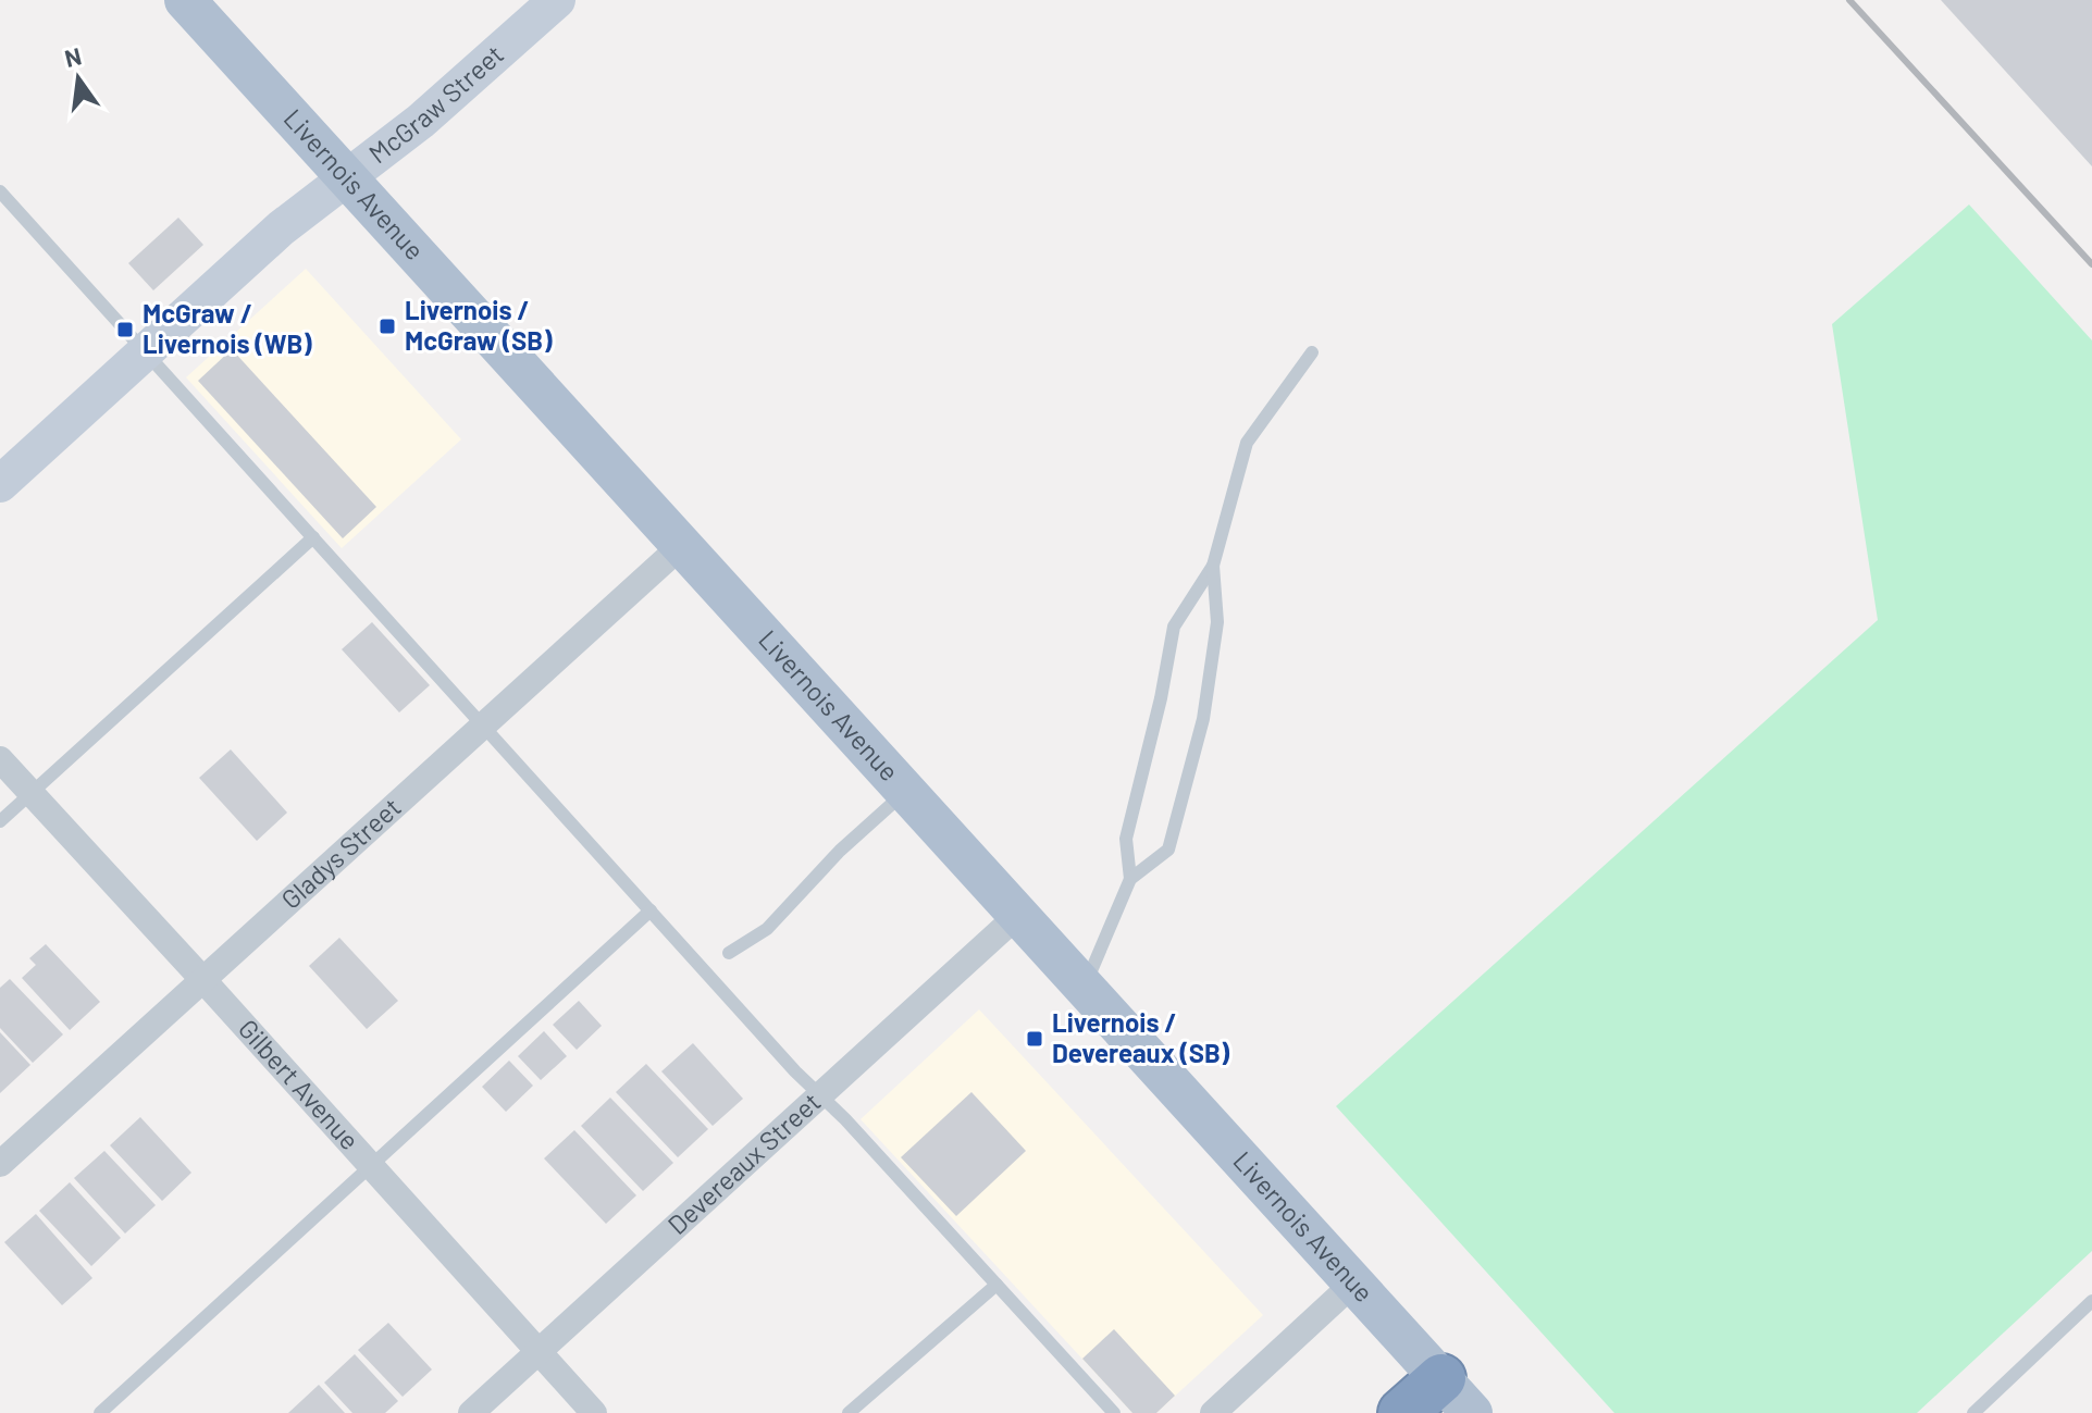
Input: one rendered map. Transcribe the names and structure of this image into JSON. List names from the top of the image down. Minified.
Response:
{"streets":{"main road":["Livernois Avenue"],"street":["McGraw Street","Gladys Street","Gilbert Avenue","Devereaux Street"]},"crossings":[["McGraw Street","Livernois Avenue"],["Livernois Avenue","Gladys Street"],["Livernois Avenue","Devereaux Street"],["Gladys Street","Gilbert Avenue"],["Gilbert Avenue","Devereaux Street"]],"places":{"transit":["Livernois / McGraw (SB)","McGraw / Livernois (WB)","Livernois / Devereaux (SB)"]},"north":"top"}
